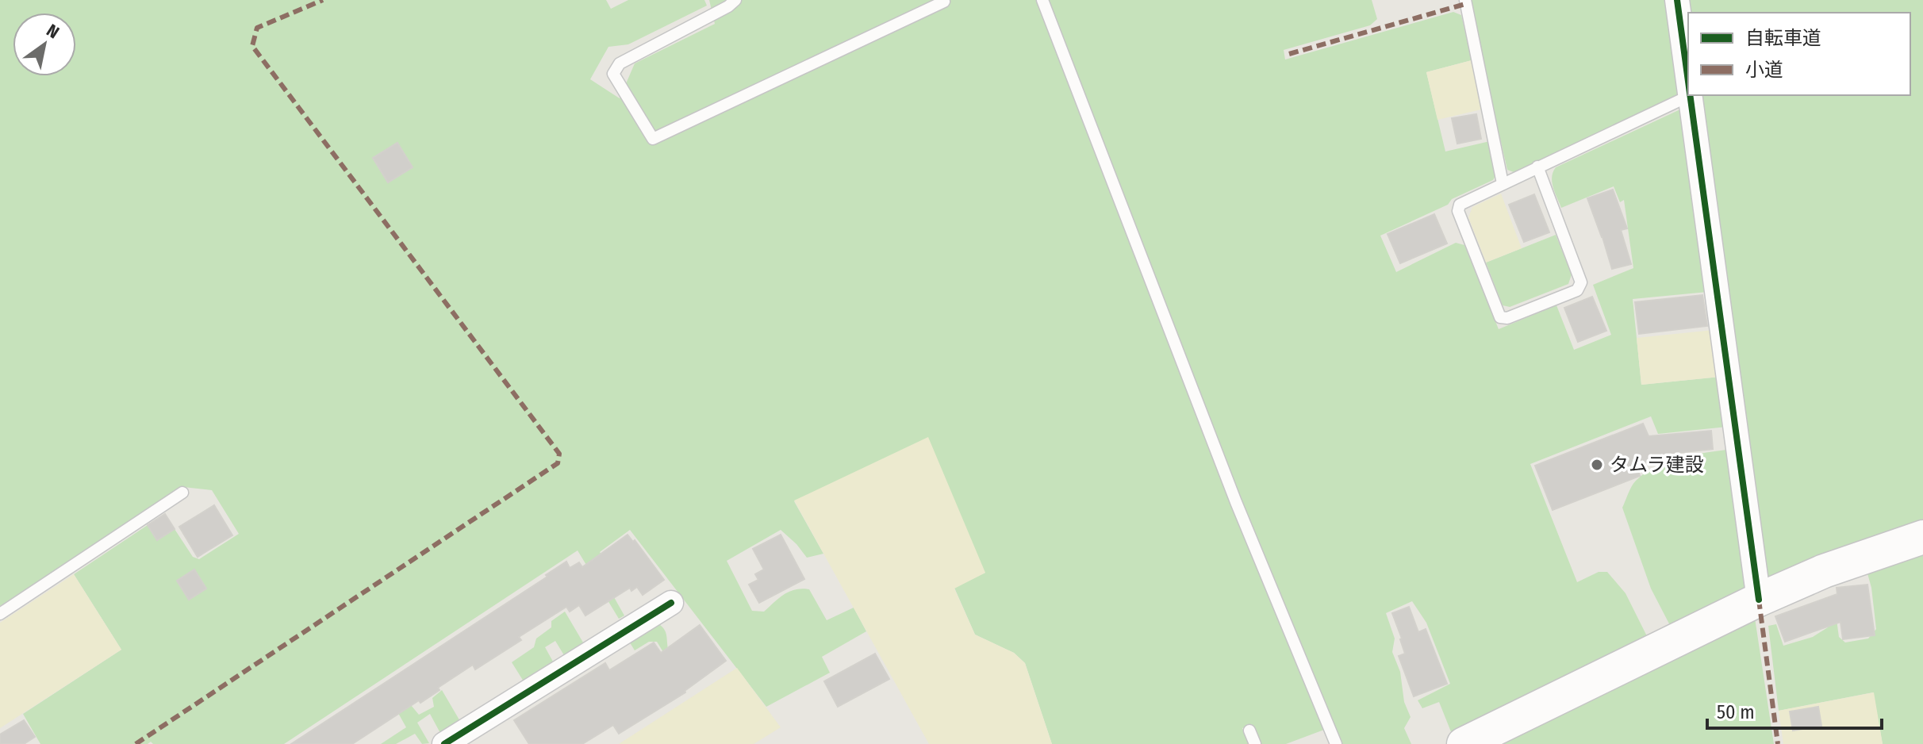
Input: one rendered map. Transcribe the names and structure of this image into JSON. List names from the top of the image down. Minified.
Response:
{"places":["タムラ建設"],"legend":["自転車道","小道"],"scale_bar":"50 m","north":"top right"}
